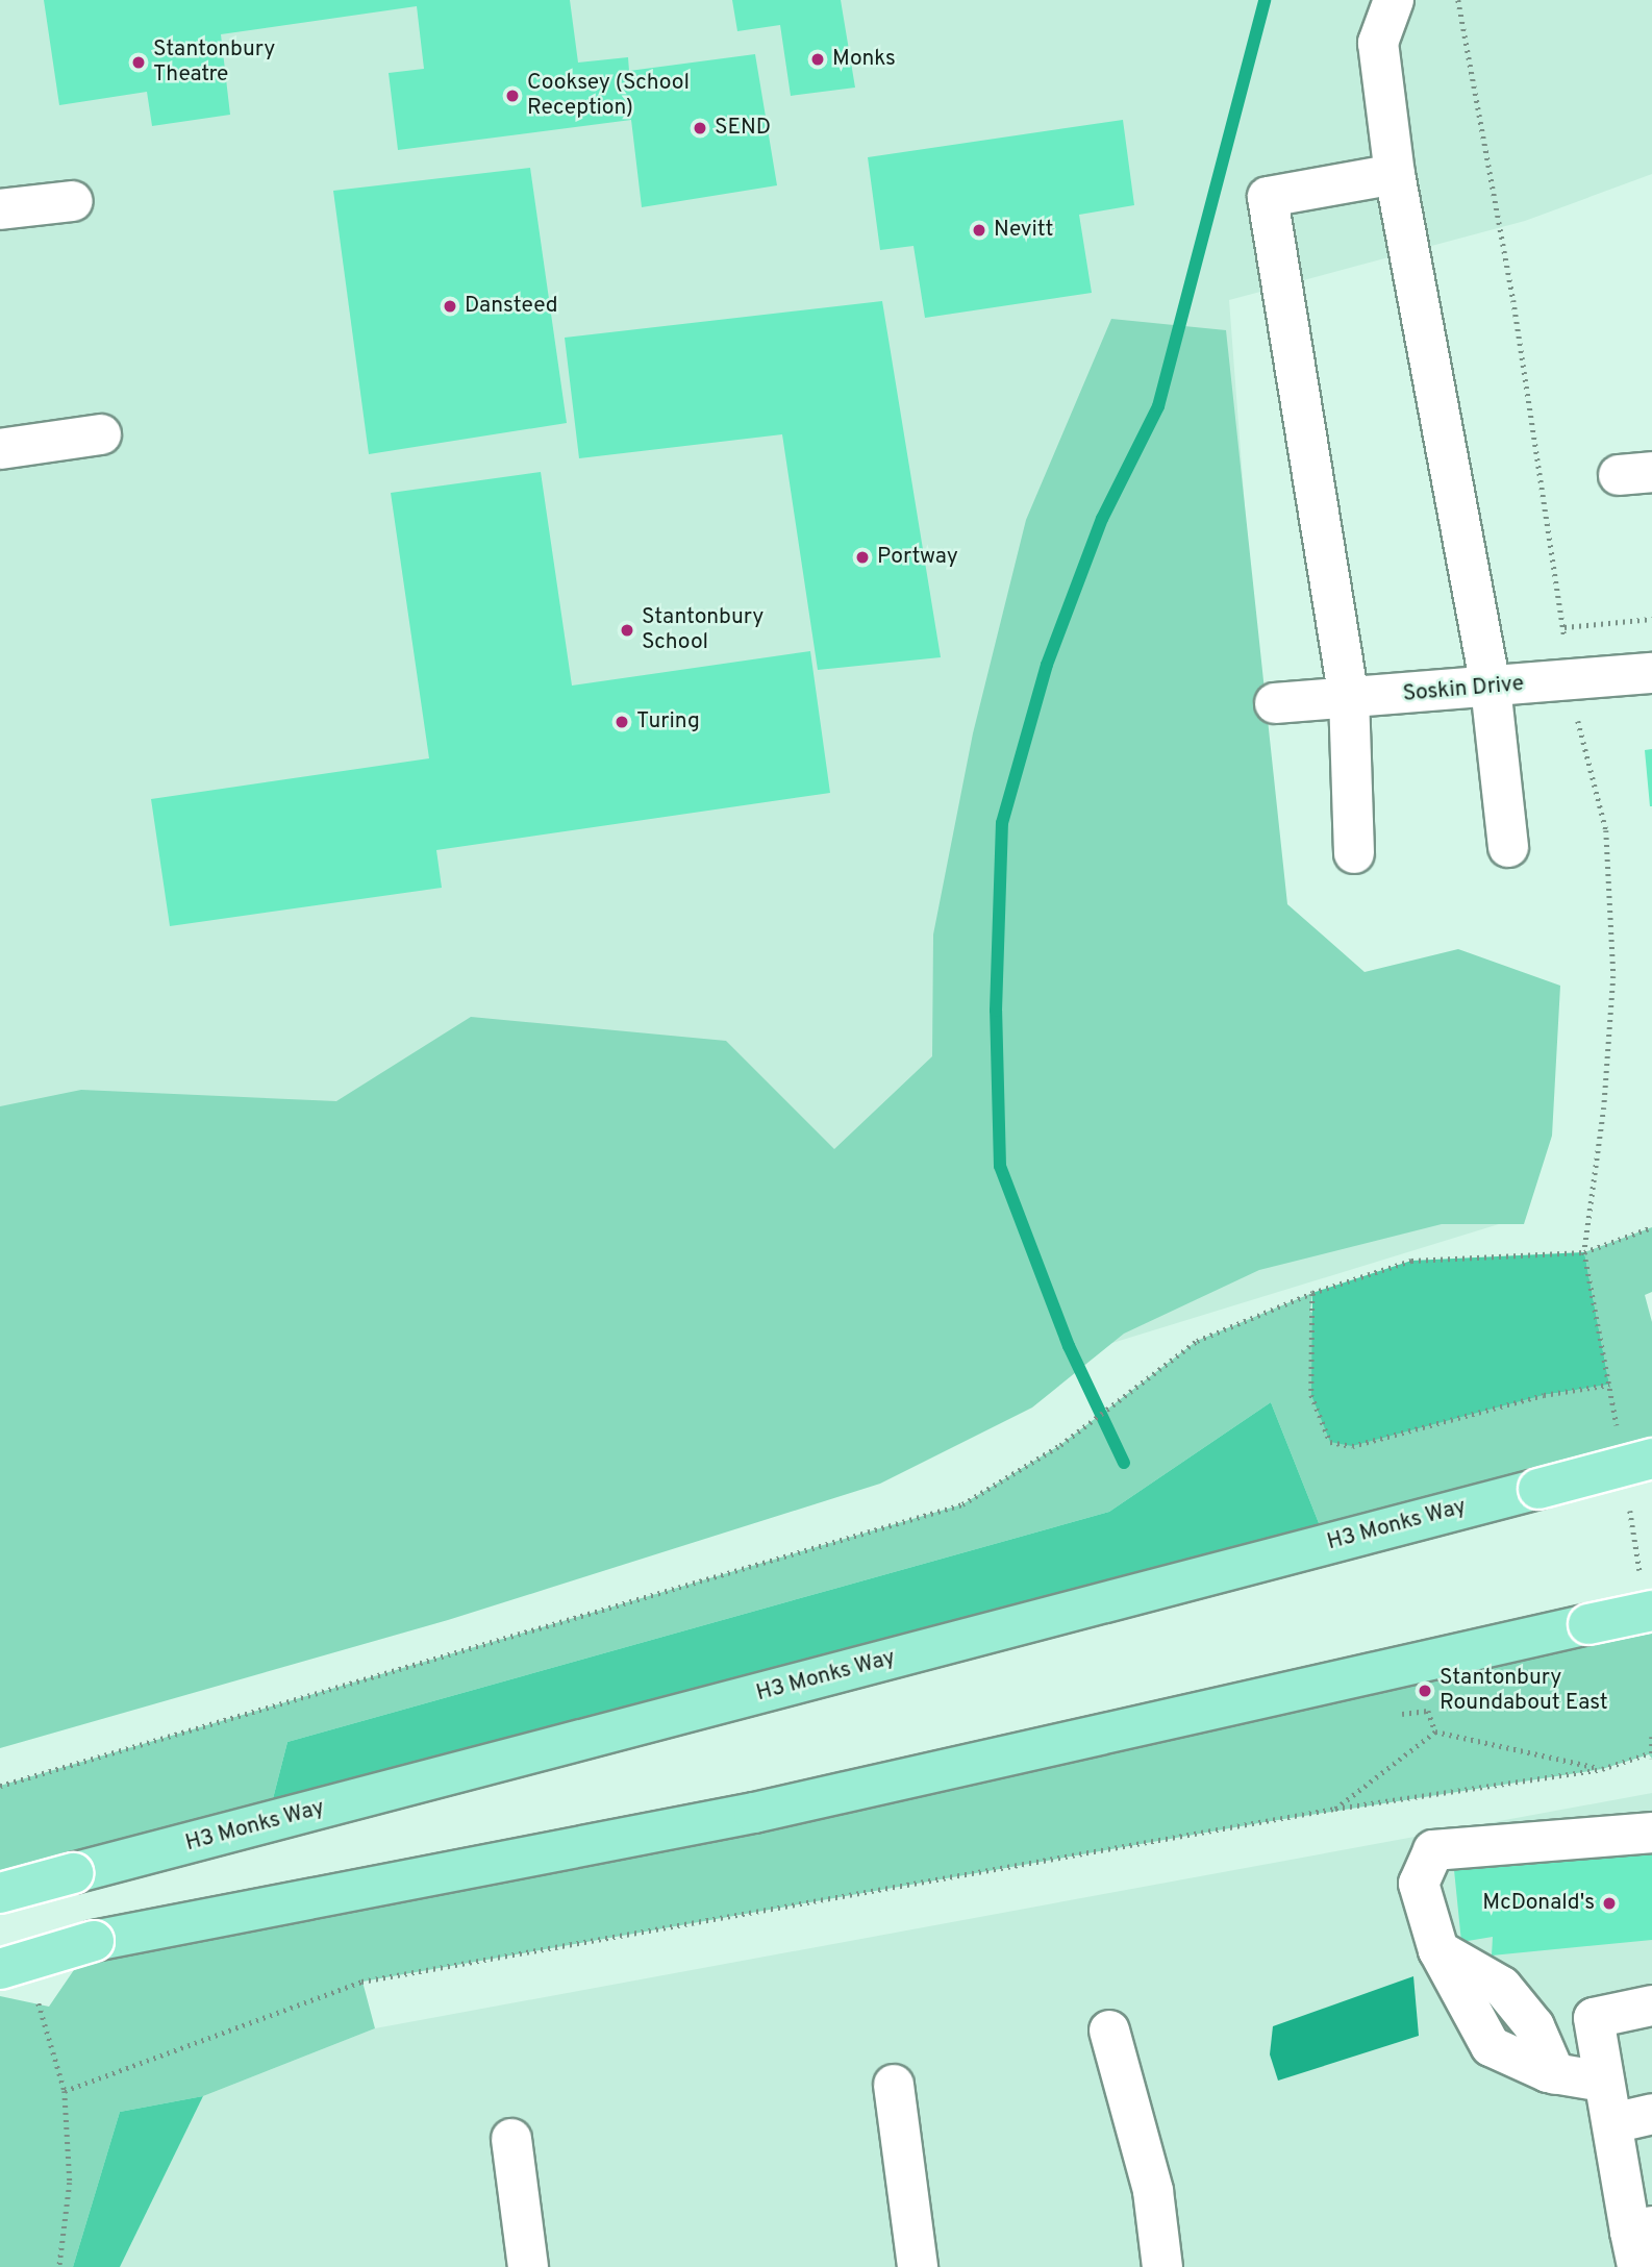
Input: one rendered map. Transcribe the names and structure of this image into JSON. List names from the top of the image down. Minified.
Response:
{"streets":{"main road":["H3 Monks Way"],"street":["Soskin Drive"]},"places":["Monks","Stantonbury Theatre","Cooksey (School Reception)","SEND","Nevitt","Dansteed","Portway","Stantonbury School","Turing","Stantonbury Roundabout East","McDonald's"]}
